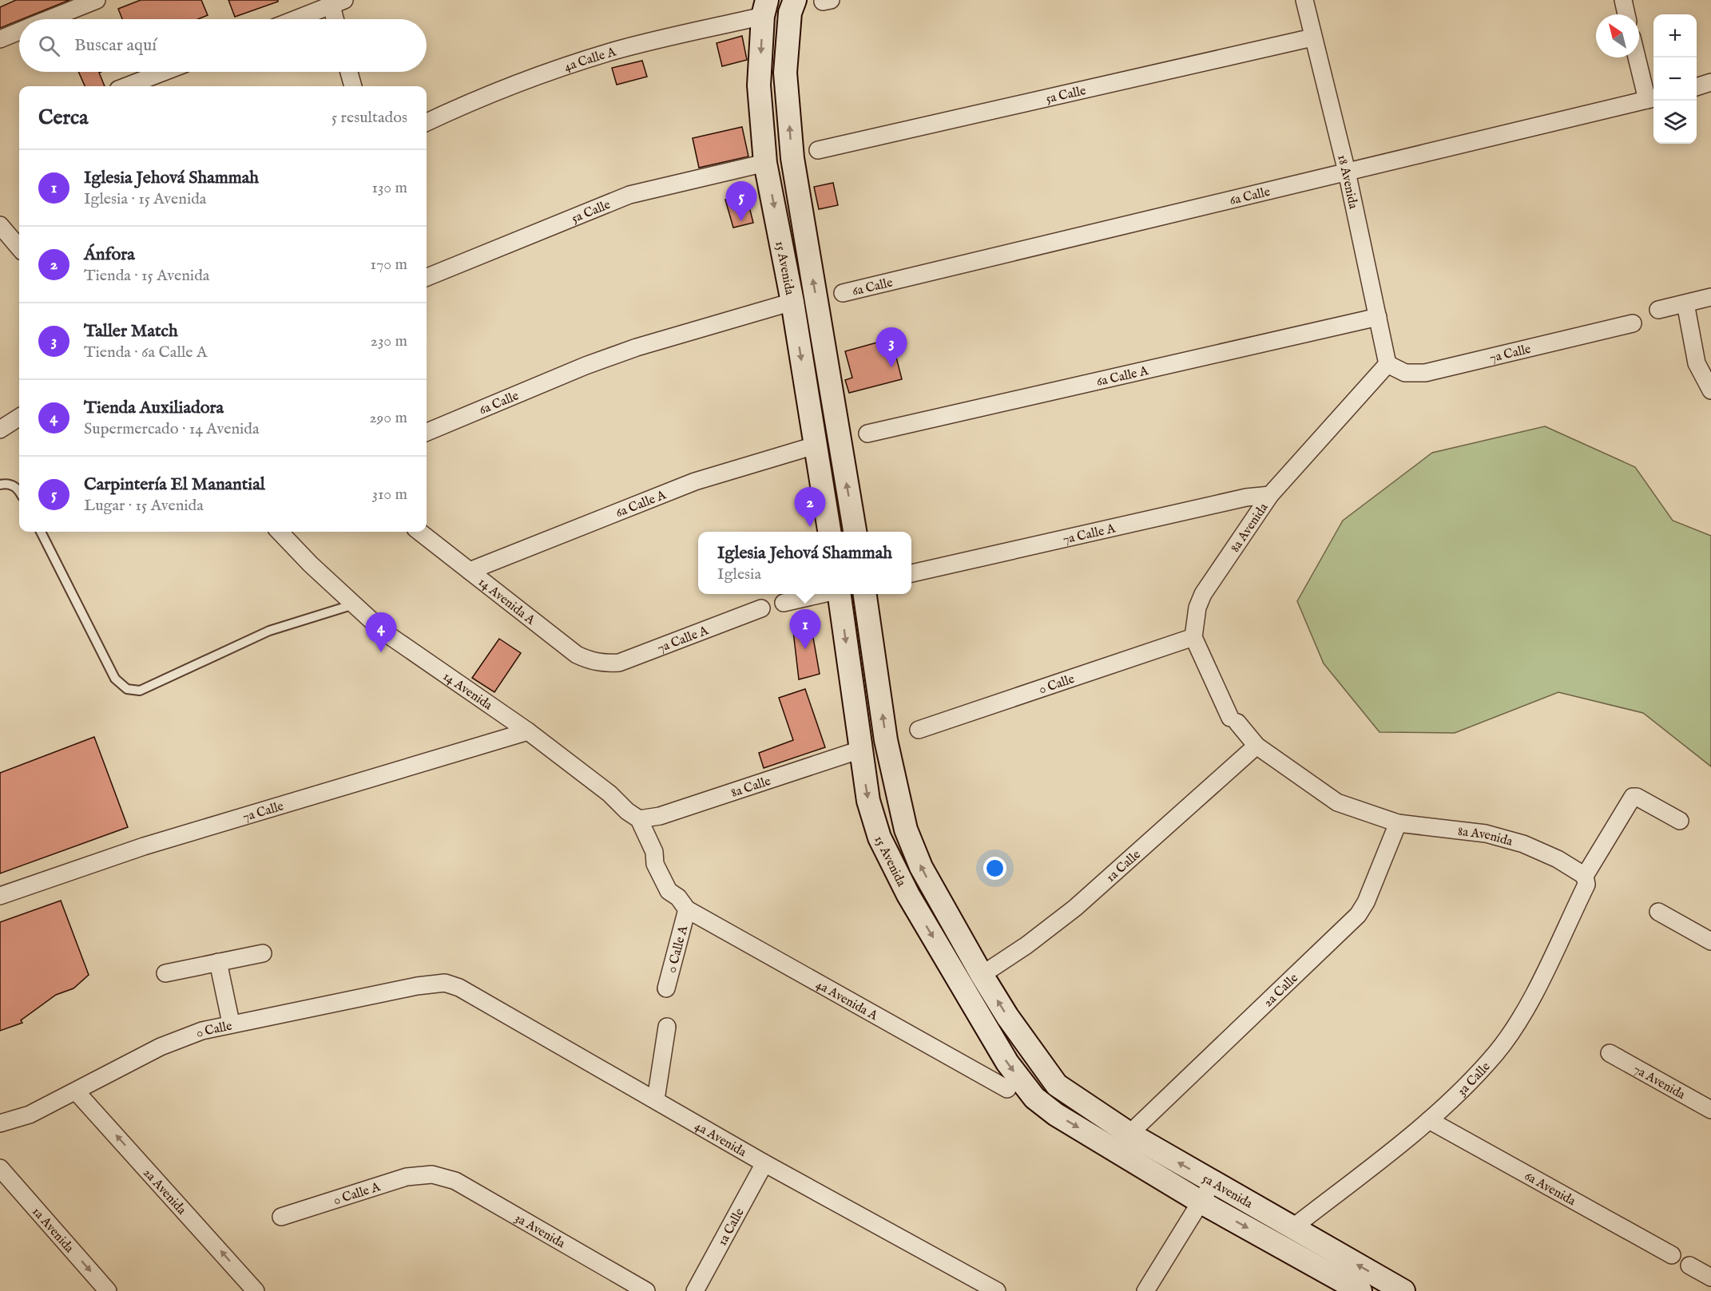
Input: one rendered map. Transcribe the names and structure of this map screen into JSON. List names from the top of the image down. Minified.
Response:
{"streets":{"main road":["15 Avenida","5a Avenida"],"street":["4a Calle A","5a Calle","18 Avenida","6a Calle","7a Calle","6a Calle A","8a Avenida","7a Calle A","14 Avenida A","0 Calle","14 Avenida","8a Calle","1a Calle","0 Calle A","2a Calle","4a Avenida A","3a Calle","7a Avenida","4a Avenida","6a Avenida","2a Avenida","1a Avenida","3a Avenida"]},"crossings":[["4a Calle A","15 Avenida"],["5a Calle","18 Avenida"],["5a Calle","15 Avenida"],["18 Avenida","6a Calle"],["18 Avenida","7a Calle"],["18 Avenida","6a Calle A"],["18 Avenida","8a Avenida"],["6a Calle","15 Avenida"],["15 Avenida","6a Calle A"],["15 Avenida","8a Calle"],["15 Avenida","1a Calle"],["15 Avenida","5a Avenida"],["7a Calle","8a Avenida"],["7a Calle","14 Avenida"],["6a Calle A","14 Avenida A"],["8a Avenida","7a Calle A"],["8a Avenida","0 Calle"],["8a Avenida","1a Calle"],["8a Avenida","2a Calle"],["8a Avenida","3a Calle"],["7a Calle A","14 Avenida A"],["0 Calle","4a Avenida"],["0 Calle","2a Avenida"],["14 Avenida","8a Calle"],["14 Avenida","0 Calle A"],["14 Avenida","4a Avenida A"],["1a Calle","4a Avenida"],["0 Calle A","4a Avenida A"],["0 Calle A","3a Avenida"],["2a Calle","5a Avenida"],["3a Calle","6a Avenida"],["3a Calle","5a Avenida"]],"one_way":["2a Avenida","1a Avenida"],"north":"top left","page":{"map_buttons":["+","−"],"search":"Buscar aquí","heading":["Cerca","5 resultados"],"list":[{"mark":"1","name":"Iglesia Jehová Shammah","note":"Iglesia · 15 Avenida","value":"130 m"},{"mark":"2","name":"Ánfora","note":"Tienda · 15 Avenida","value":"170 m"},{"mark":"3","name":"Taller Match","note":"Tienda · 6a Calle A","value":"230 m"},{"mark":"4","name":"Tienda Auxiliadora","note":"Supermercado · 14 Avenida","value":"290 m"},{"mark":"5","name":"Carpintería El Manantial","note":"Lugar · 15 Avenida","value":"310 m"}],"pins":["5","3","2","1","4"],"popup":["Iglesia Jehová Shammah","Iglesia"]}}
